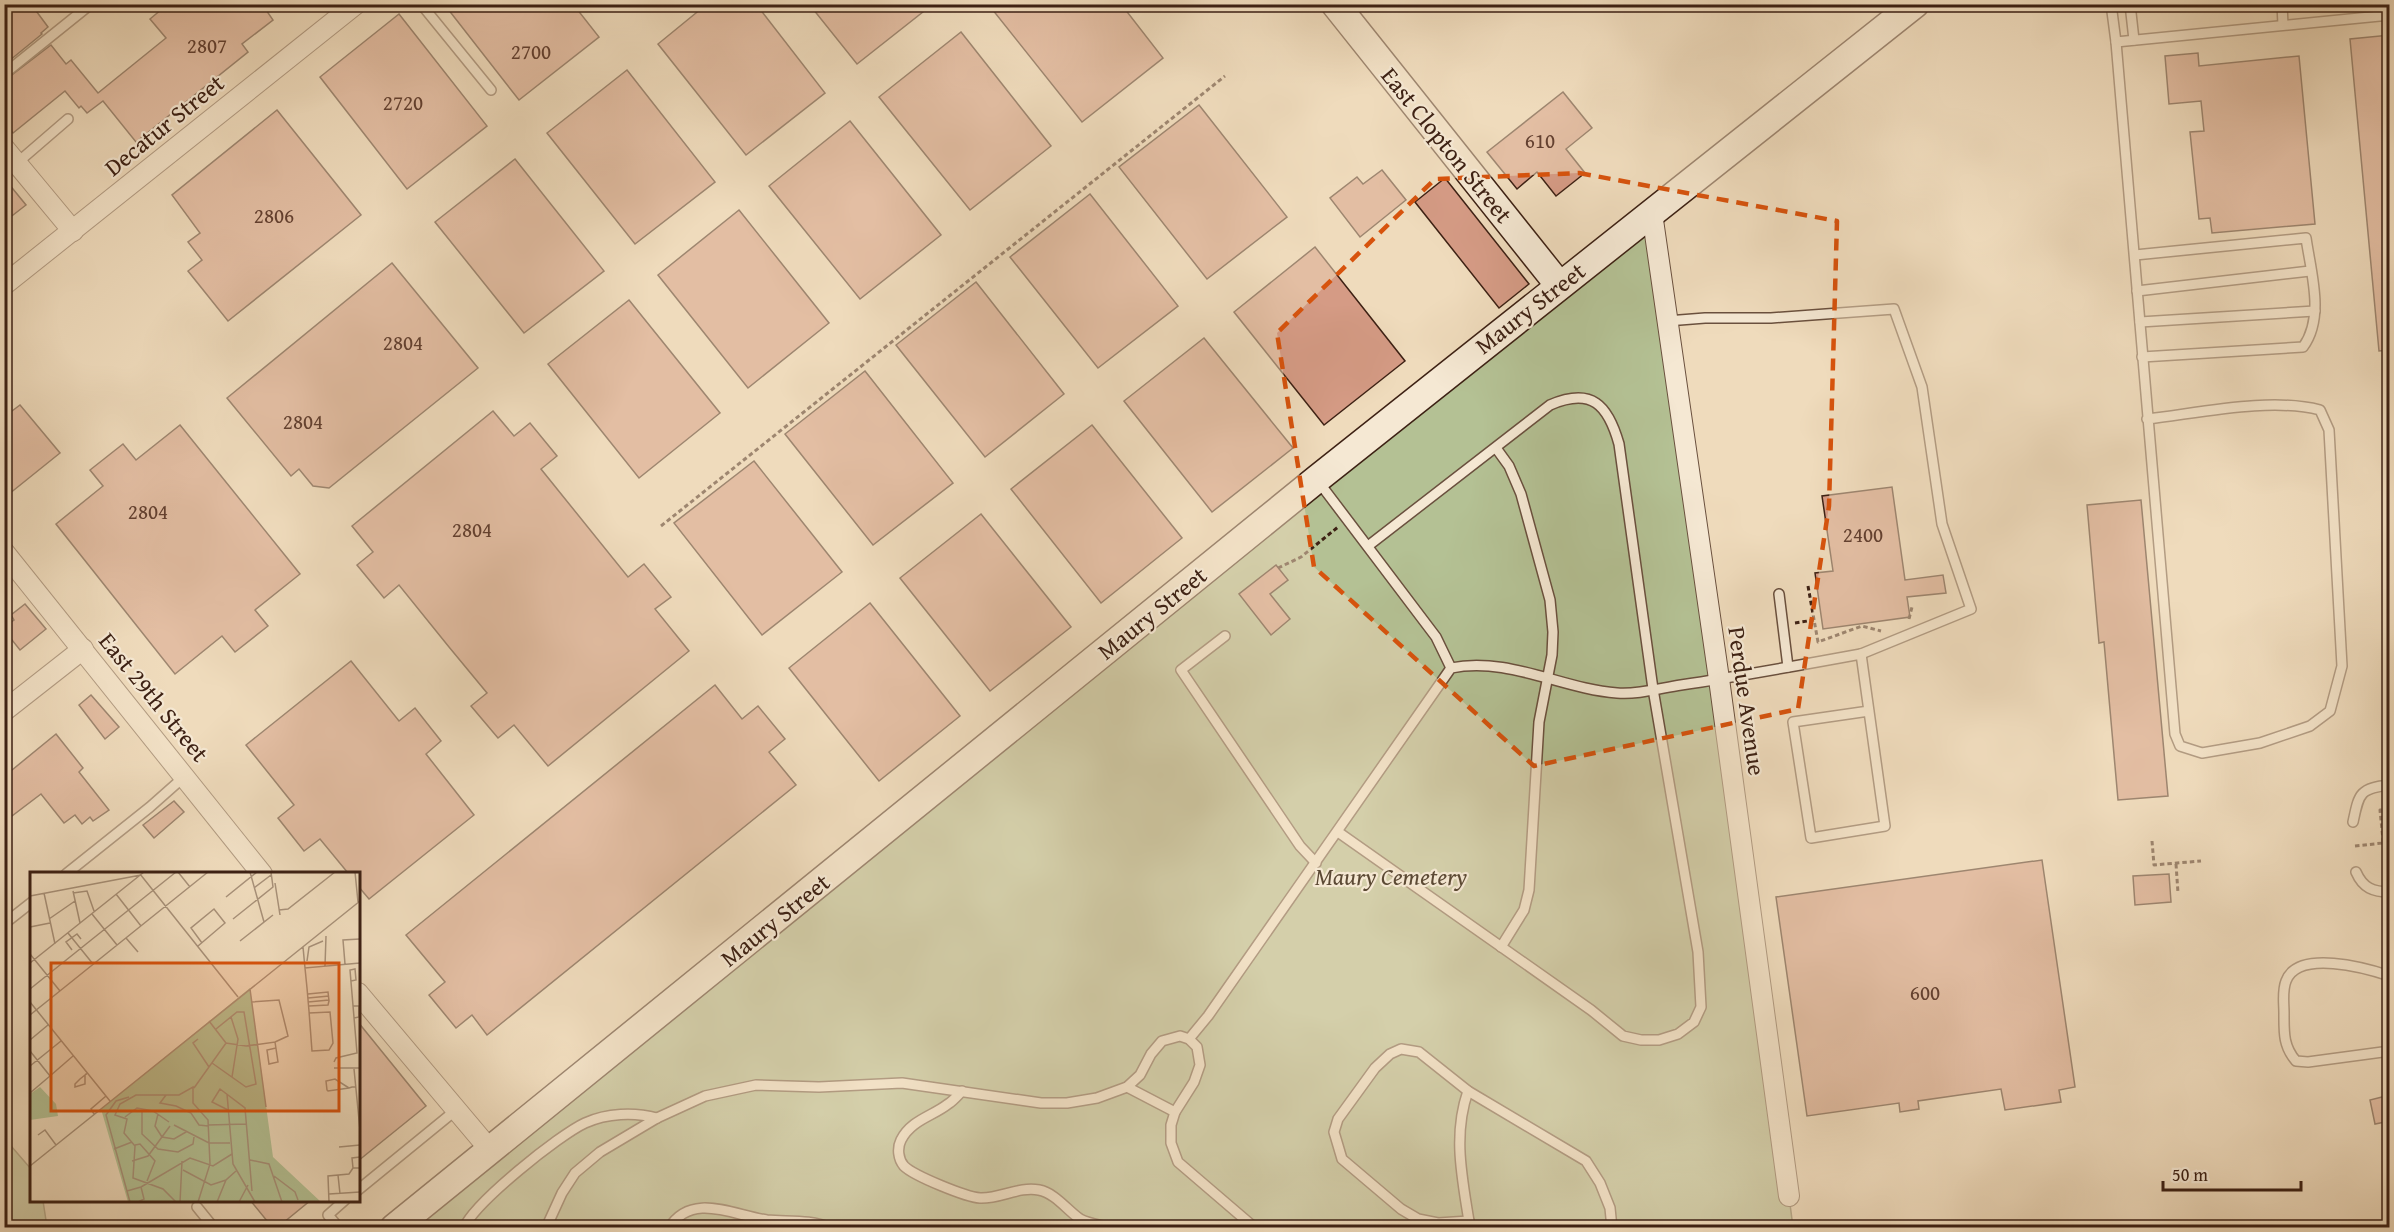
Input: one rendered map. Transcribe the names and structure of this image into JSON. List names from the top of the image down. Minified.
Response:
{"streets":{"street":["Decatur Street","East Clopton Street","Maury Street","East 29th Street","Perdue Avenue"]},"crossings":[["East Clopton Street","Maury Street"],["Maury Street","Perdue Avenue"]],"parks":["Maury Cemetery"],"house_numbers":["2807","2700","2720","610","2806","2804","2804","2804","2804","2400","600"],"scale_bar":"50 m"}
